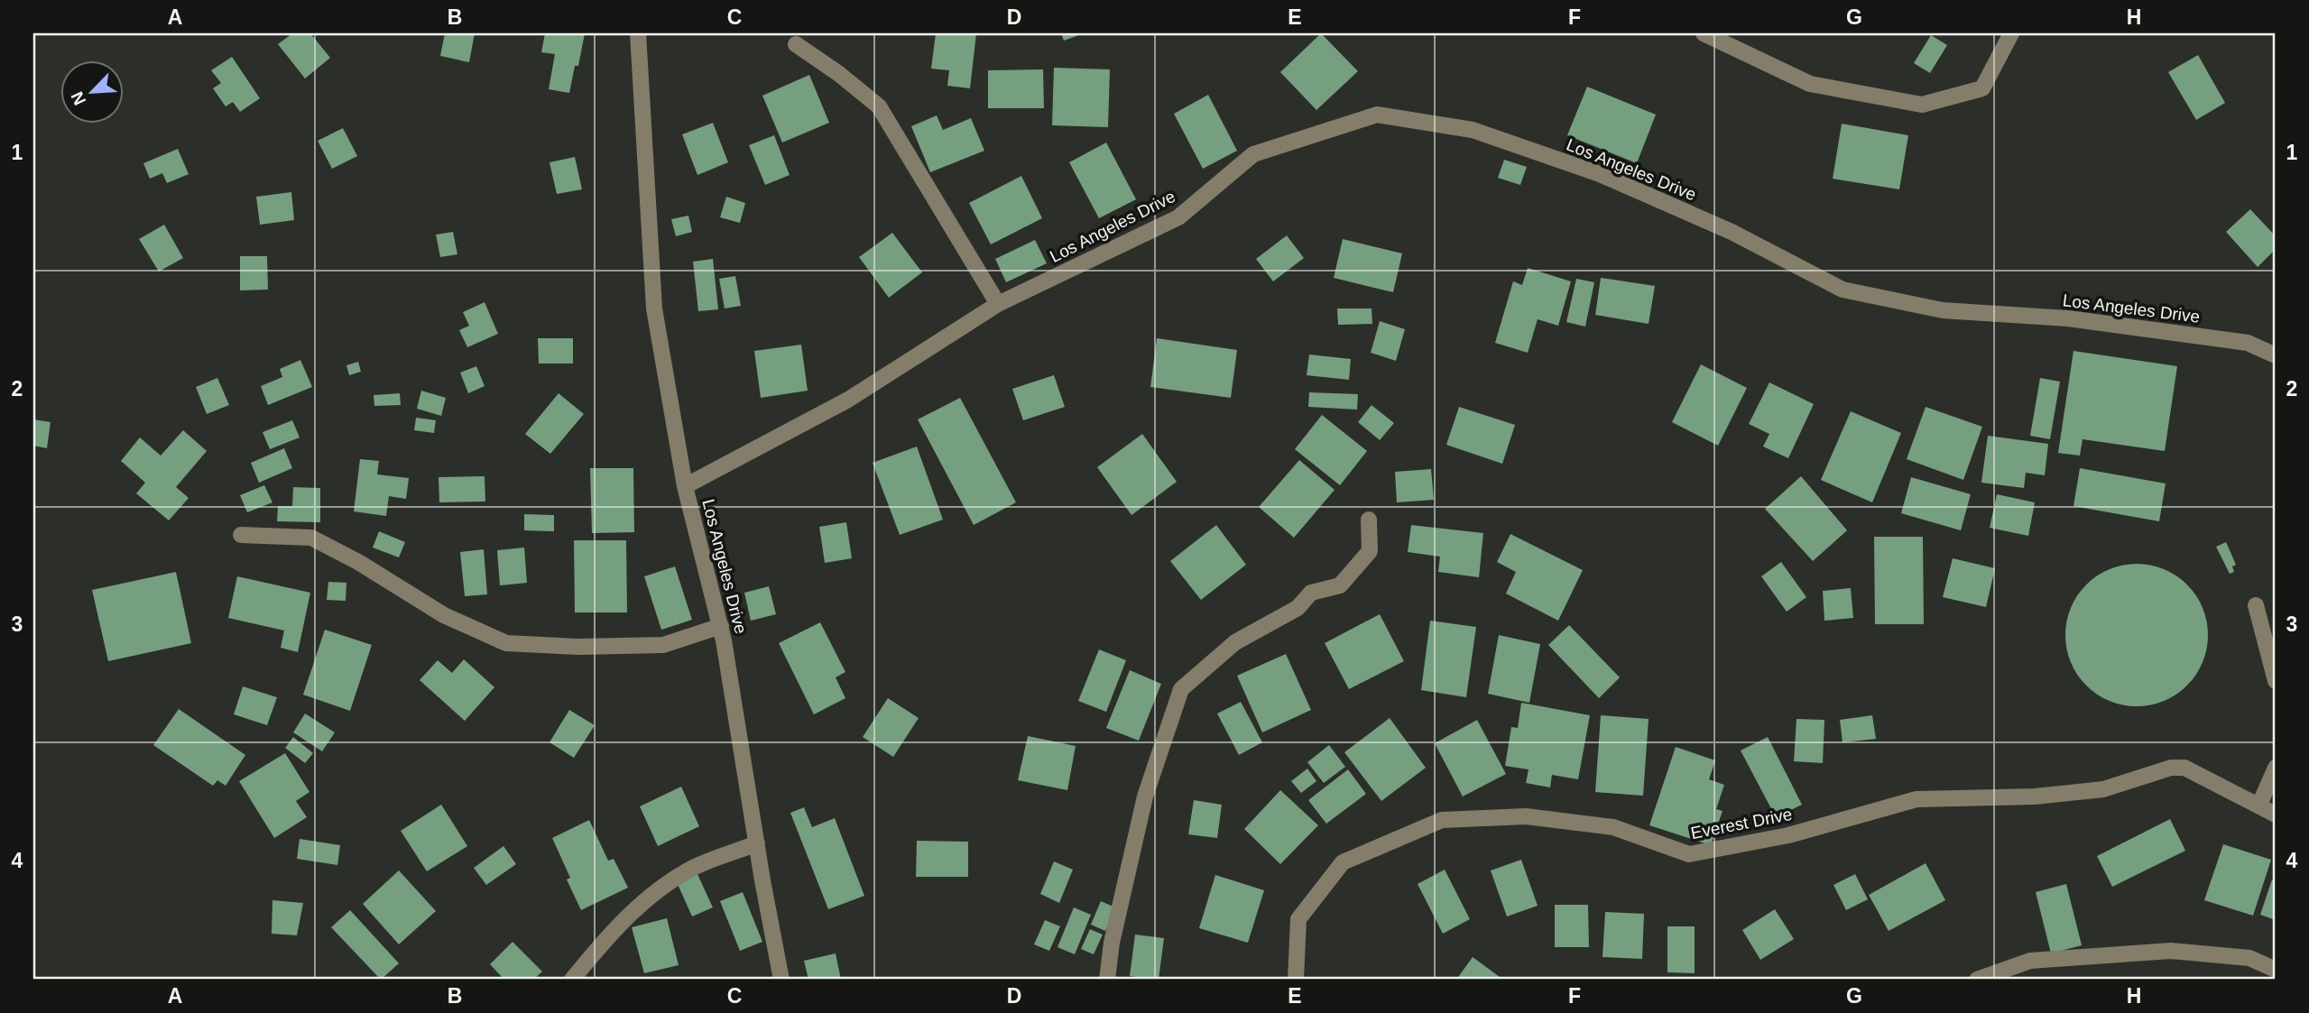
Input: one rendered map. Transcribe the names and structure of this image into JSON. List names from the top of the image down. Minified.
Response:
{"streets":{"street":["Los Angeles Drive","Everest Drive"]},"north":"bottom left","grid":{"columns":["A","B","C","D","E","F","G","H"],"rows":["1","2","3","4"]}}
